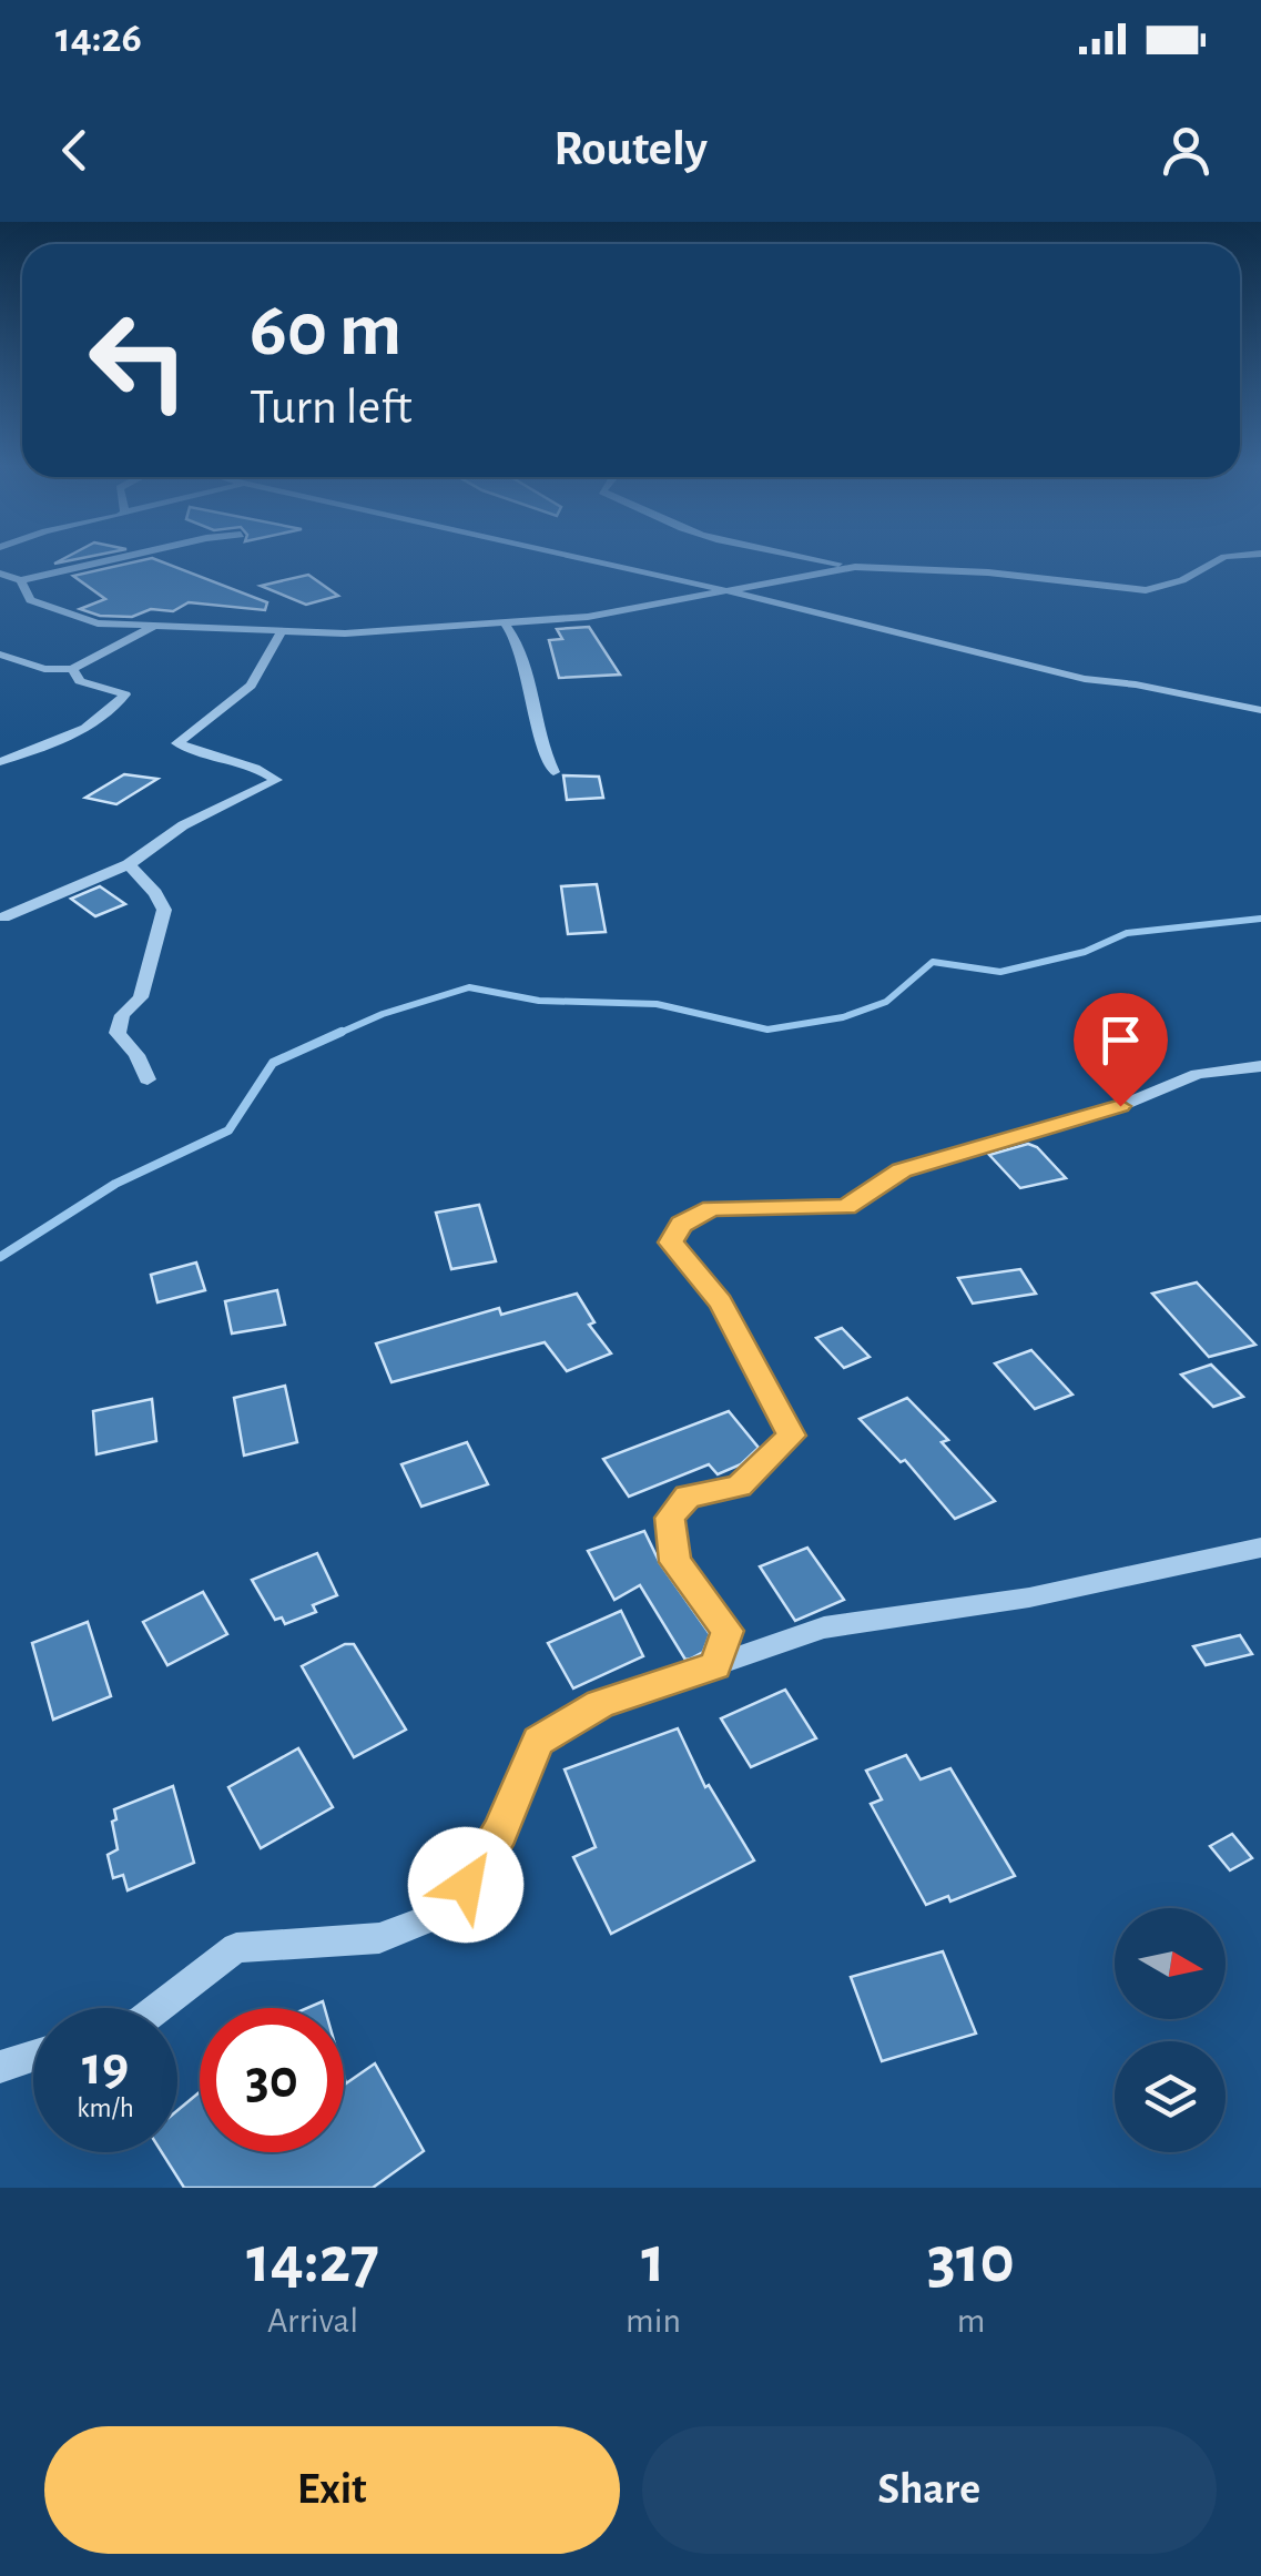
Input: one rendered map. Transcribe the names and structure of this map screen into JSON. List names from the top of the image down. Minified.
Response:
{"north":"right","page":{"status":"14:26","header":"Routely","turn":["60 m","Turn left"],"speed":"19 km/h","limit":"30","eta":["14:27","Arrival","1","min","310","m"],"buttons":["Exit","Share"]}}
